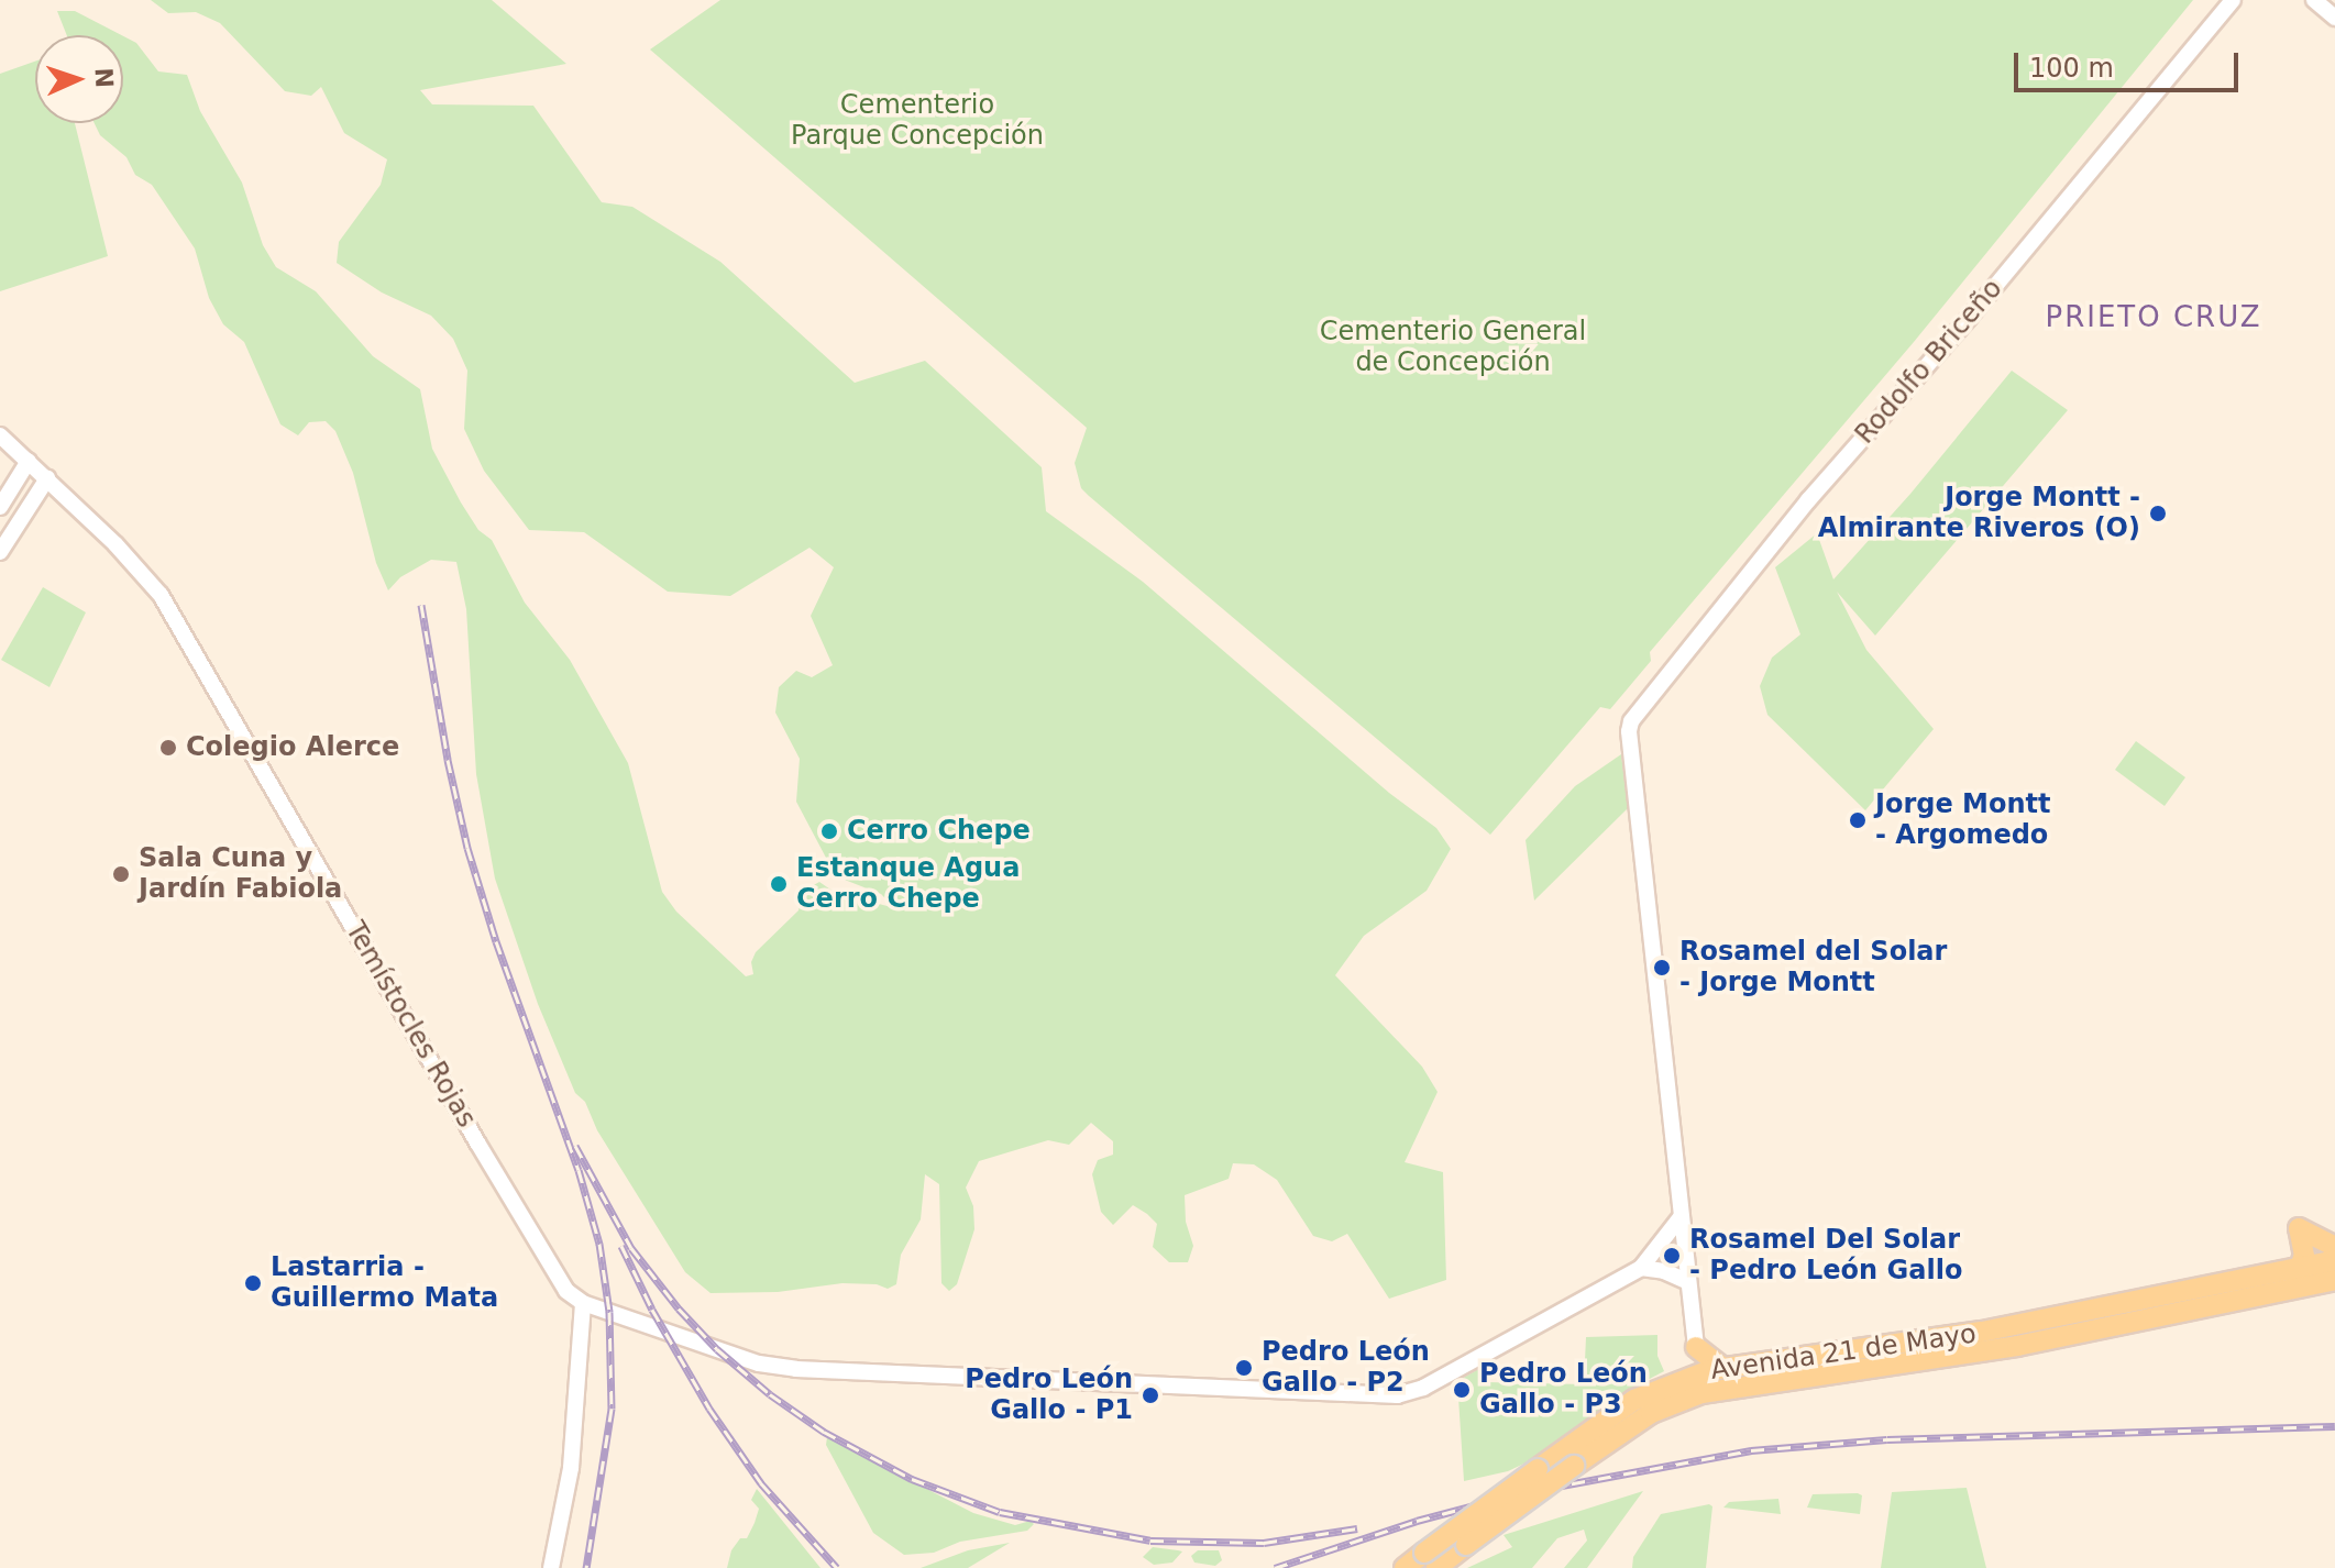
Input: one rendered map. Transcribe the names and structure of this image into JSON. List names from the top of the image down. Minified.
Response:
{"streets":{"main road":["Avenida 21 de Mayo"],"street":["Rodolfo Briceño","Temístocles Rojas"]},"districts":["PRIETO CRUZ"],"parks":["Cementerio Parque Concepción","Cementerio General de Concepción"],"places":["Jorge Montt - Almirante Riveros (O)","Colegio Alerce","Jorge Montt - Argomedo","Cerro Chepe","Sala Cuna y Jardín Fabiola","Estanque Agua Cerro Chepe","Rosamel del Solar - Jorge Montt","Rosamel Del Solar - Pedro León Gallo","Lastarria - Guillermo Mata","Pedro León Gallo - P2","Pedro León Gallo - P3","Pedro León Gallo - P1"],"scale_bar":"100 m","north":"right"}
